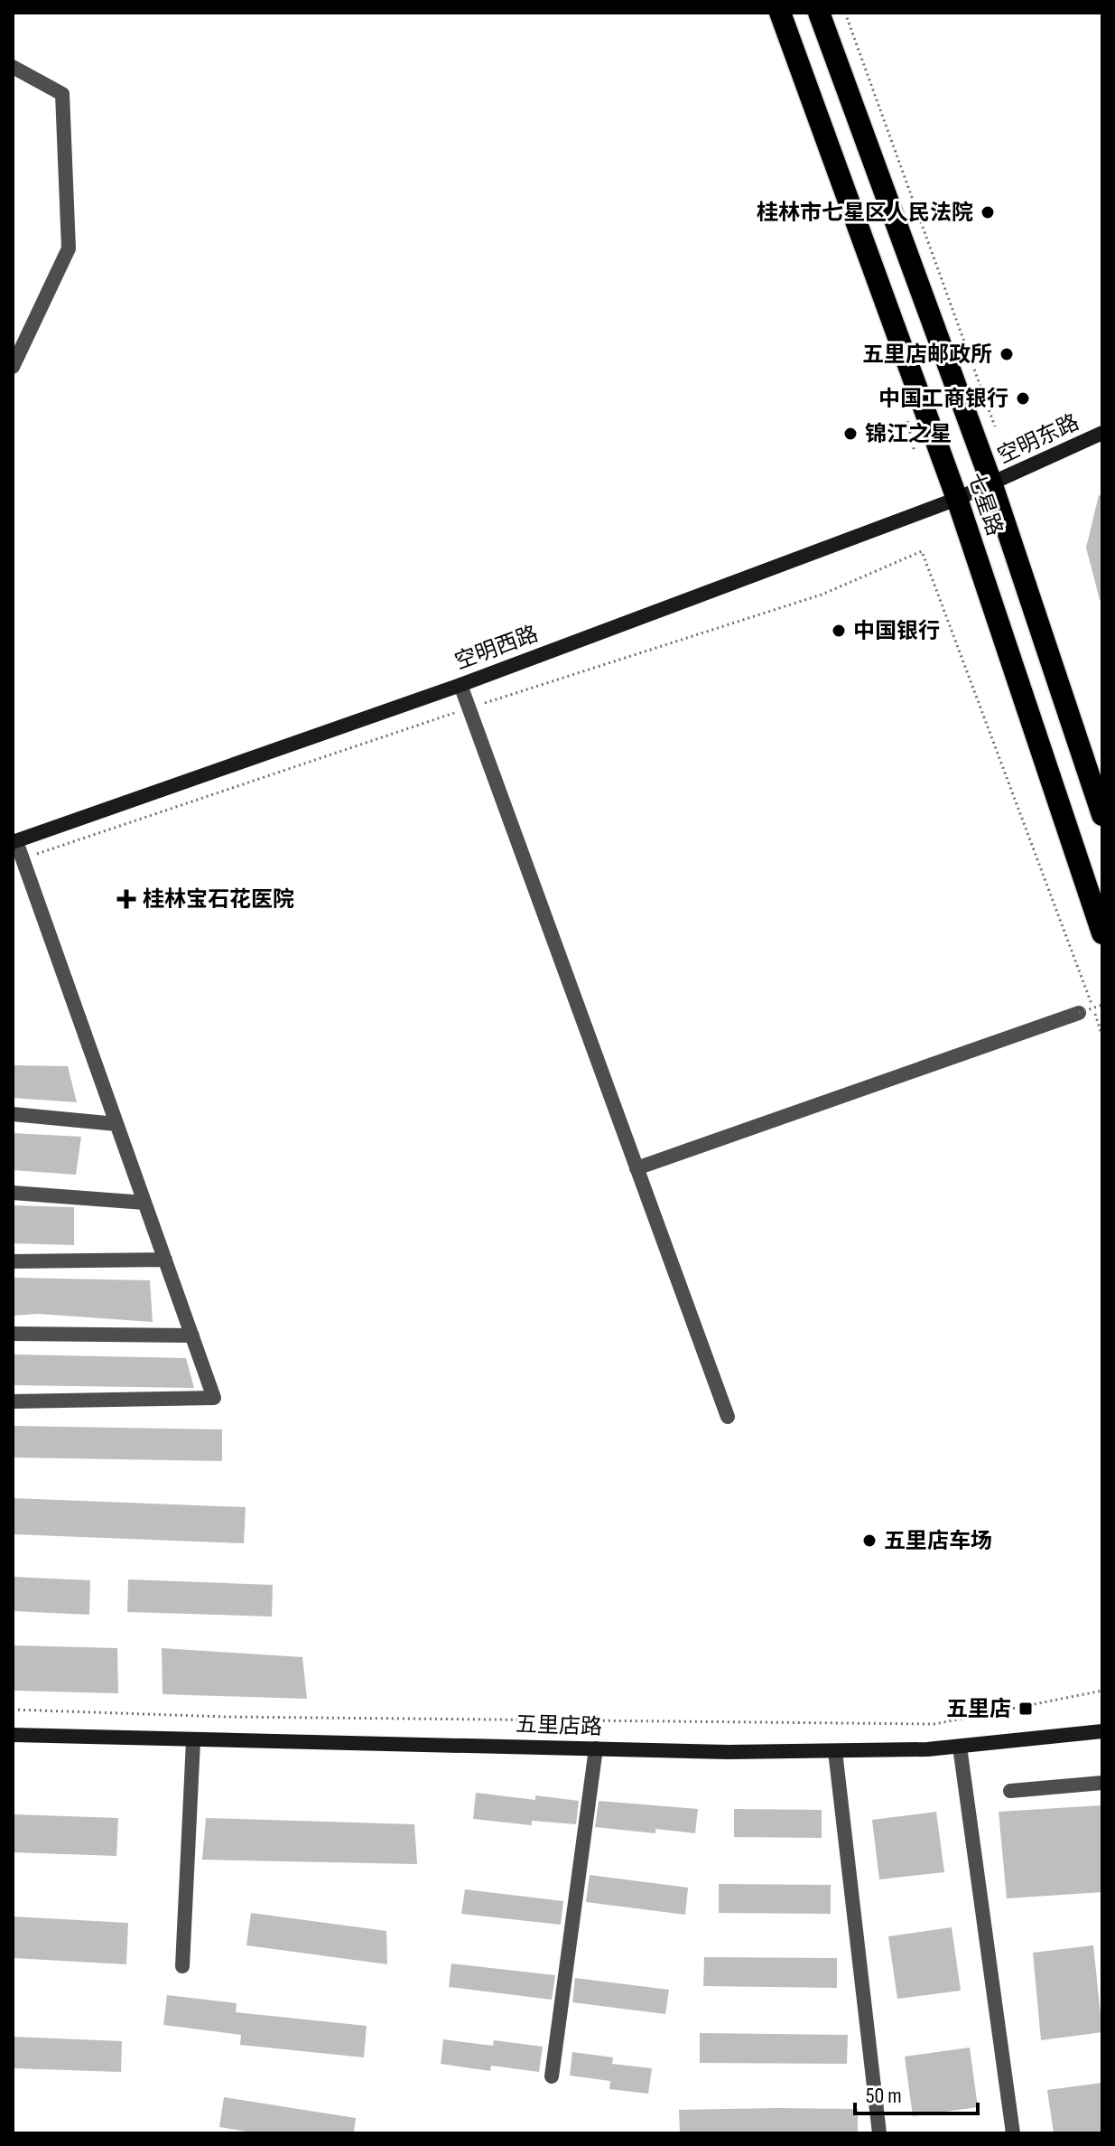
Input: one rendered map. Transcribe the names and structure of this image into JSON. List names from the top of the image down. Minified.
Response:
{"streets":{"highway":["七星路"],"main road":["空明东路","空明西路","五里店路"]},"crossings":[["空明东路","七星路"],["空明东路","空明西路"],["七星路","空明西路"]],"places":{"other":["桂林市七星区人民法院","五里店邮政所","中国工商银行","锦江之星","中国银行","五里店车场"],"health":["桂林宝石花医院"],"transit":["五里店"]},"scale_bar":"50 m"}
